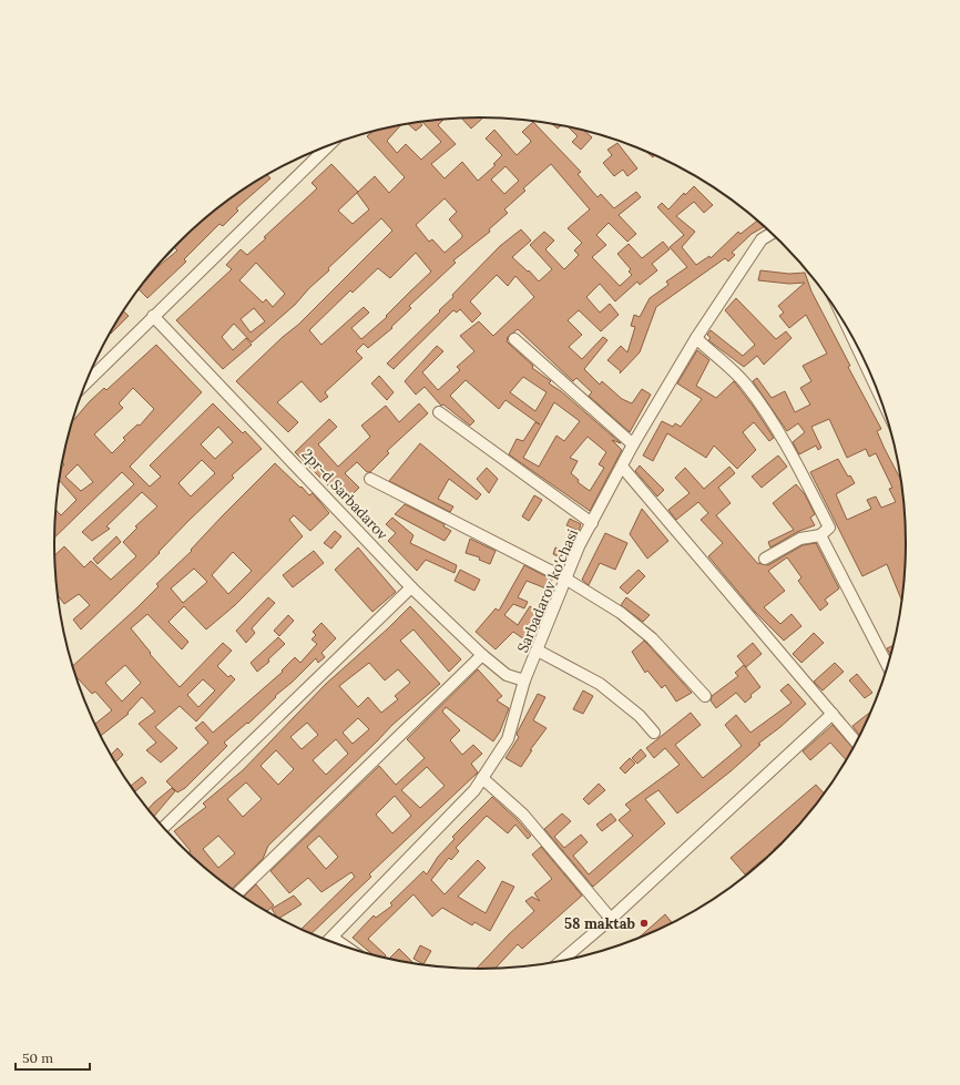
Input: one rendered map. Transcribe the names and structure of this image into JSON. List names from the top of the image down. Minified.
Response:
{"streets":{"street":["2pr-d Sarbadarov","Sarbadarov ko'chasi"]},"crossings":[["2pr-d Sarbadarov","Sarbadarov ko'chasi"]],"places":["58 maktab"],"scale_bar":"50 m"}
